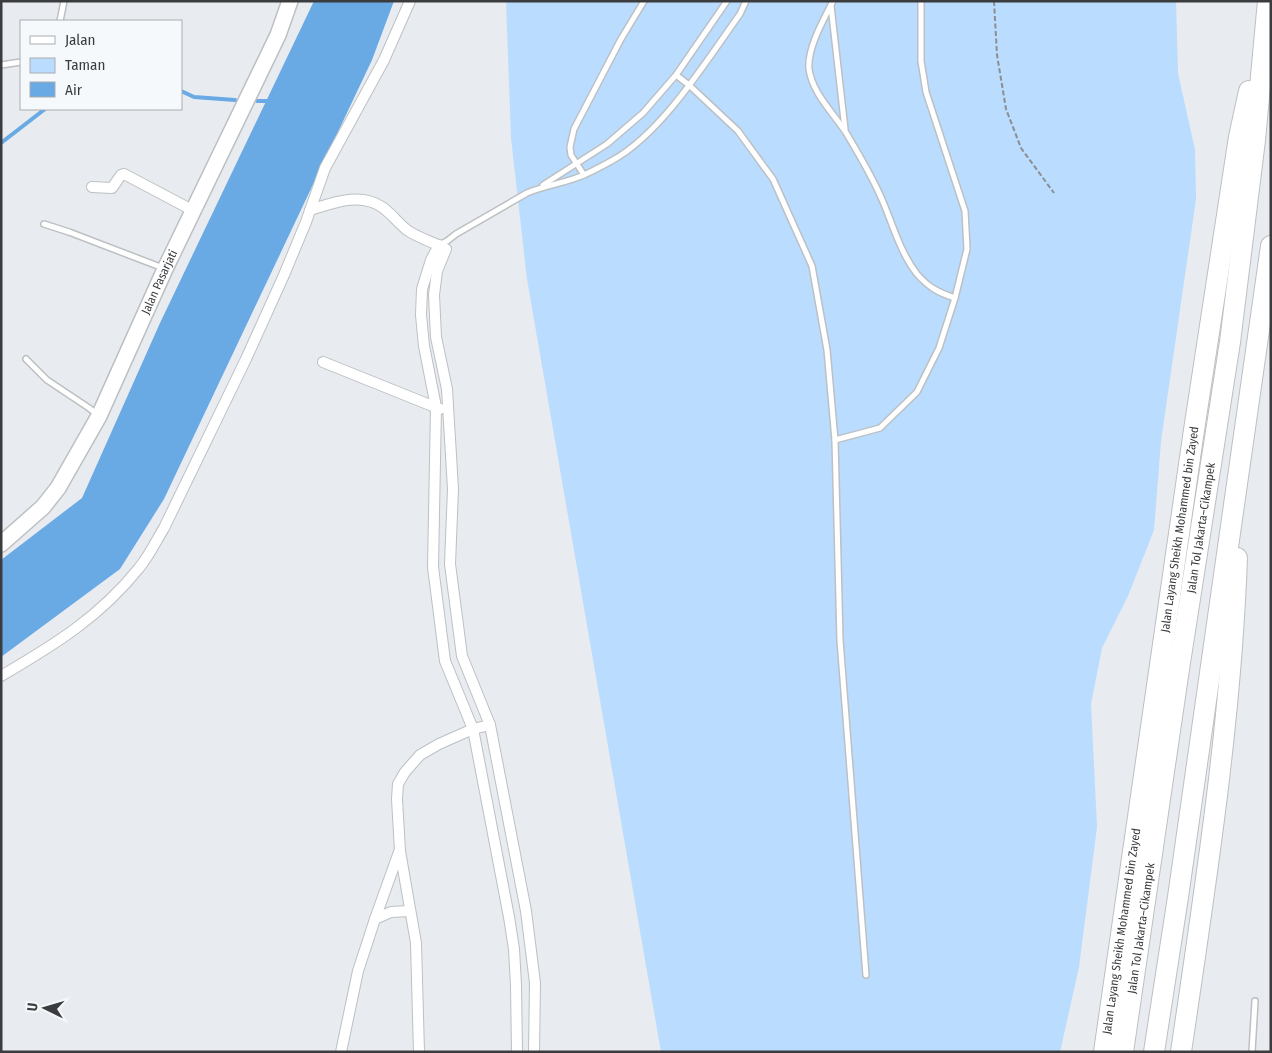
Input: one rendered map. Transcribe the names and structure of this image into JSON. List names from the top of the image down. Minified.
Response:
{"streets":{"highway":["Jalan Tol Jakarta–Cikampek","Jalan Layang Sheikh Mohammed bin Zayed"],"main road":["Jalan Pasarjati"]},"crossings":[["Jalan Tol Jakarta–Cikampek","Jalan Layang Sheikh Mohammed bin Zayed"]],"legend":["Jalan","Taman","Air"],"north":"left"}
